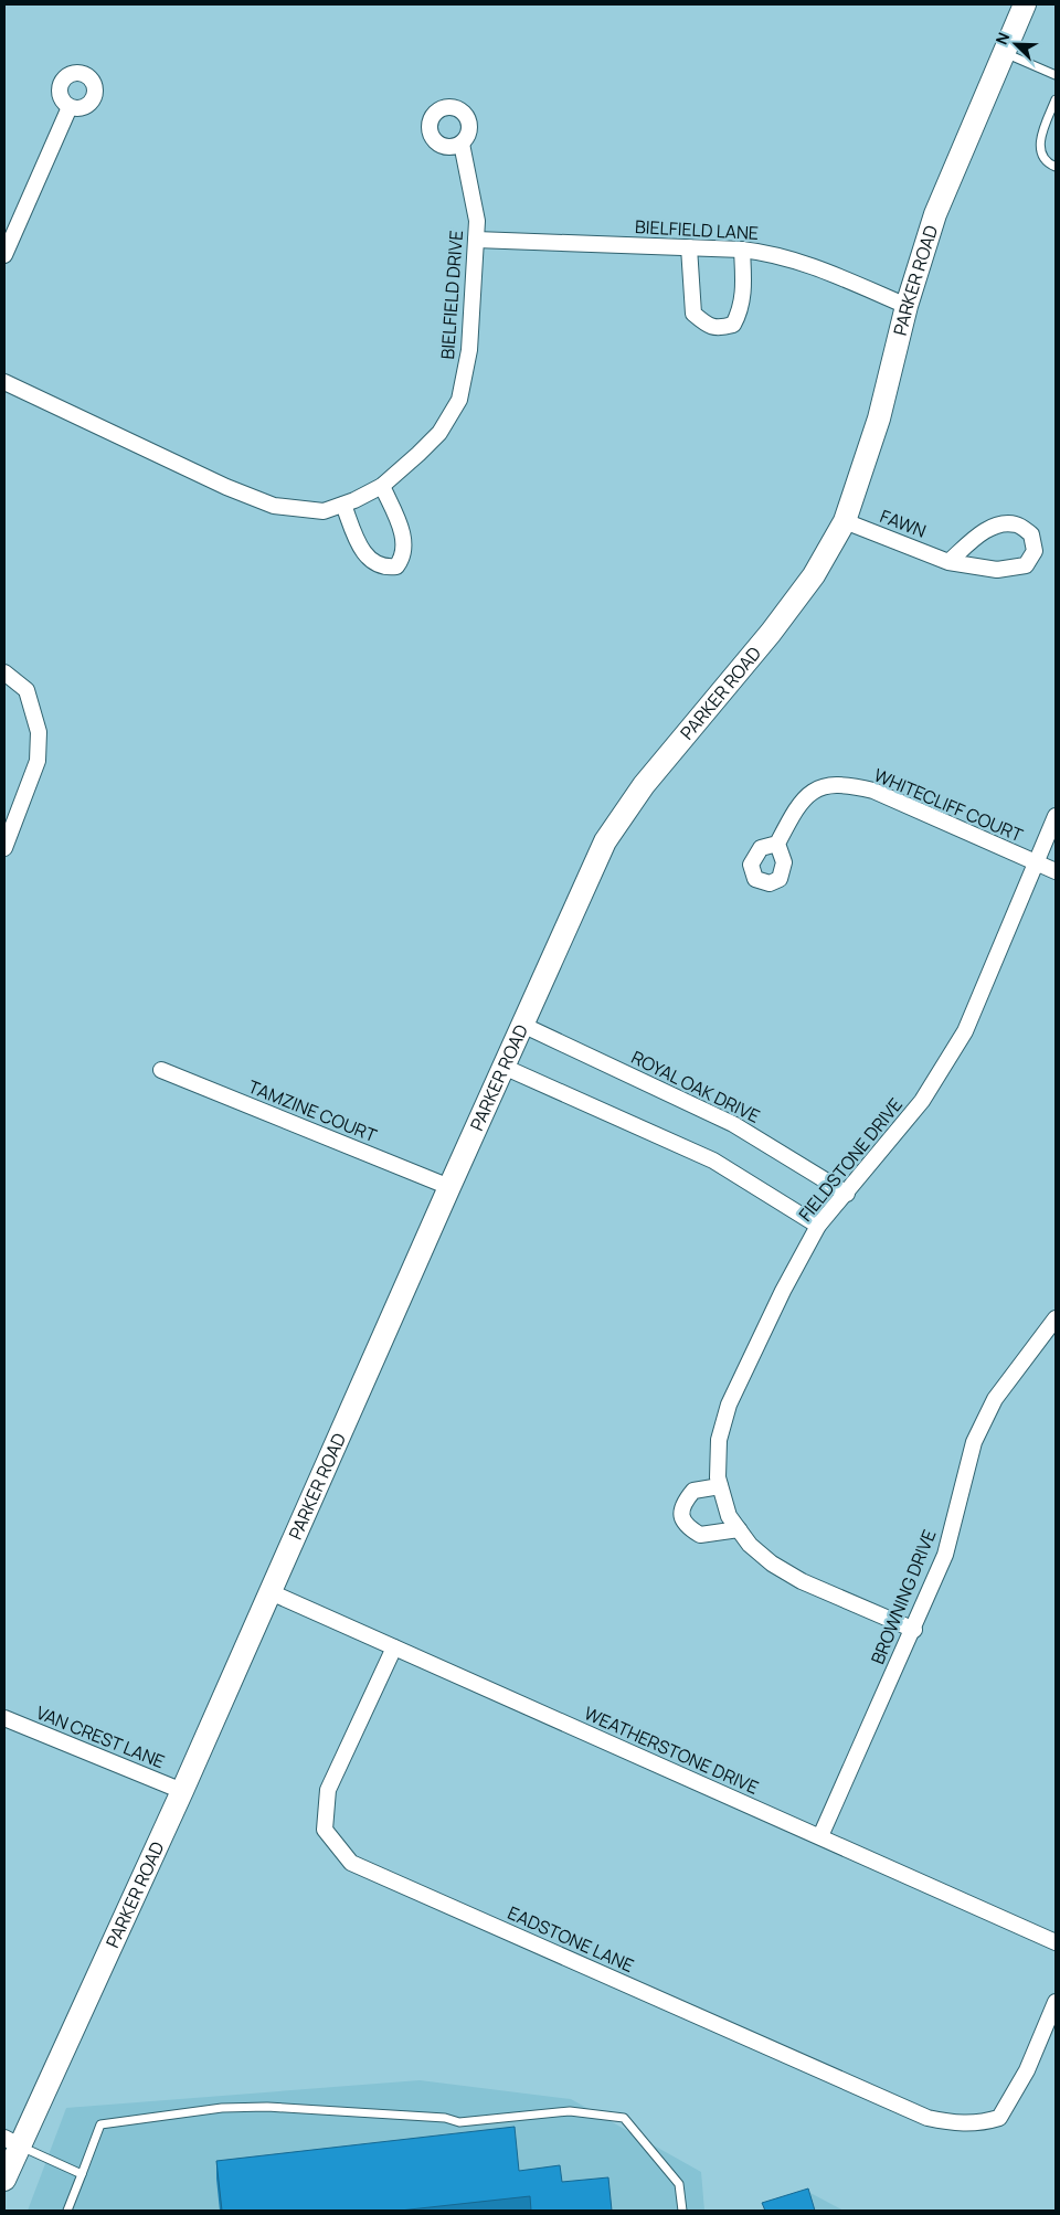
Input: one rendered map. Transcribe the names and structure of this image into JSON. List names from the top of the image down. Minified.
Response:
{"streets":{"main road":["PARKER ROAD"],"street":["BIELFIELD LANE","BIELFIELD DRIVE","FAWN","WHITECLIFF COURT","ROYAL OAK DRIVE","TAMZINE COURT","FIELDSTONE DRIVE","BROWNING DRIVE","VAN CREST LANE","WEATHERSTONE DRIVE","EADSTONE LANE"]},"crossings":[["BIELFIELD LANE","PARKER ROAD"],["BIELFIELD LANE","BIELFIELD DRIVE"],["PARKER ROAD","FAWN"],["PARKER ROAD","ROYAL OAK DRIVE"],["PARKER ROAD","TAMZINE COURT"],["PARKER ROAD","VAN CREST LANE"],["PARKER ROAD","WEATHERSTONE DRIVE"],["WHITECLIFF COURT","FIELDSTONE DRIVE"],["ROYAL OAK DRIVE","FIELDSTONE DRIVE"],["FIELDSTONE DRIVE","BROWNING DRIVE"],["BROWNING DRIVE","WEATHERSTONE DRIVE"],["WEATHERSTONE DRIVE","EADSTONE LANE"]],"north":"top left"}
